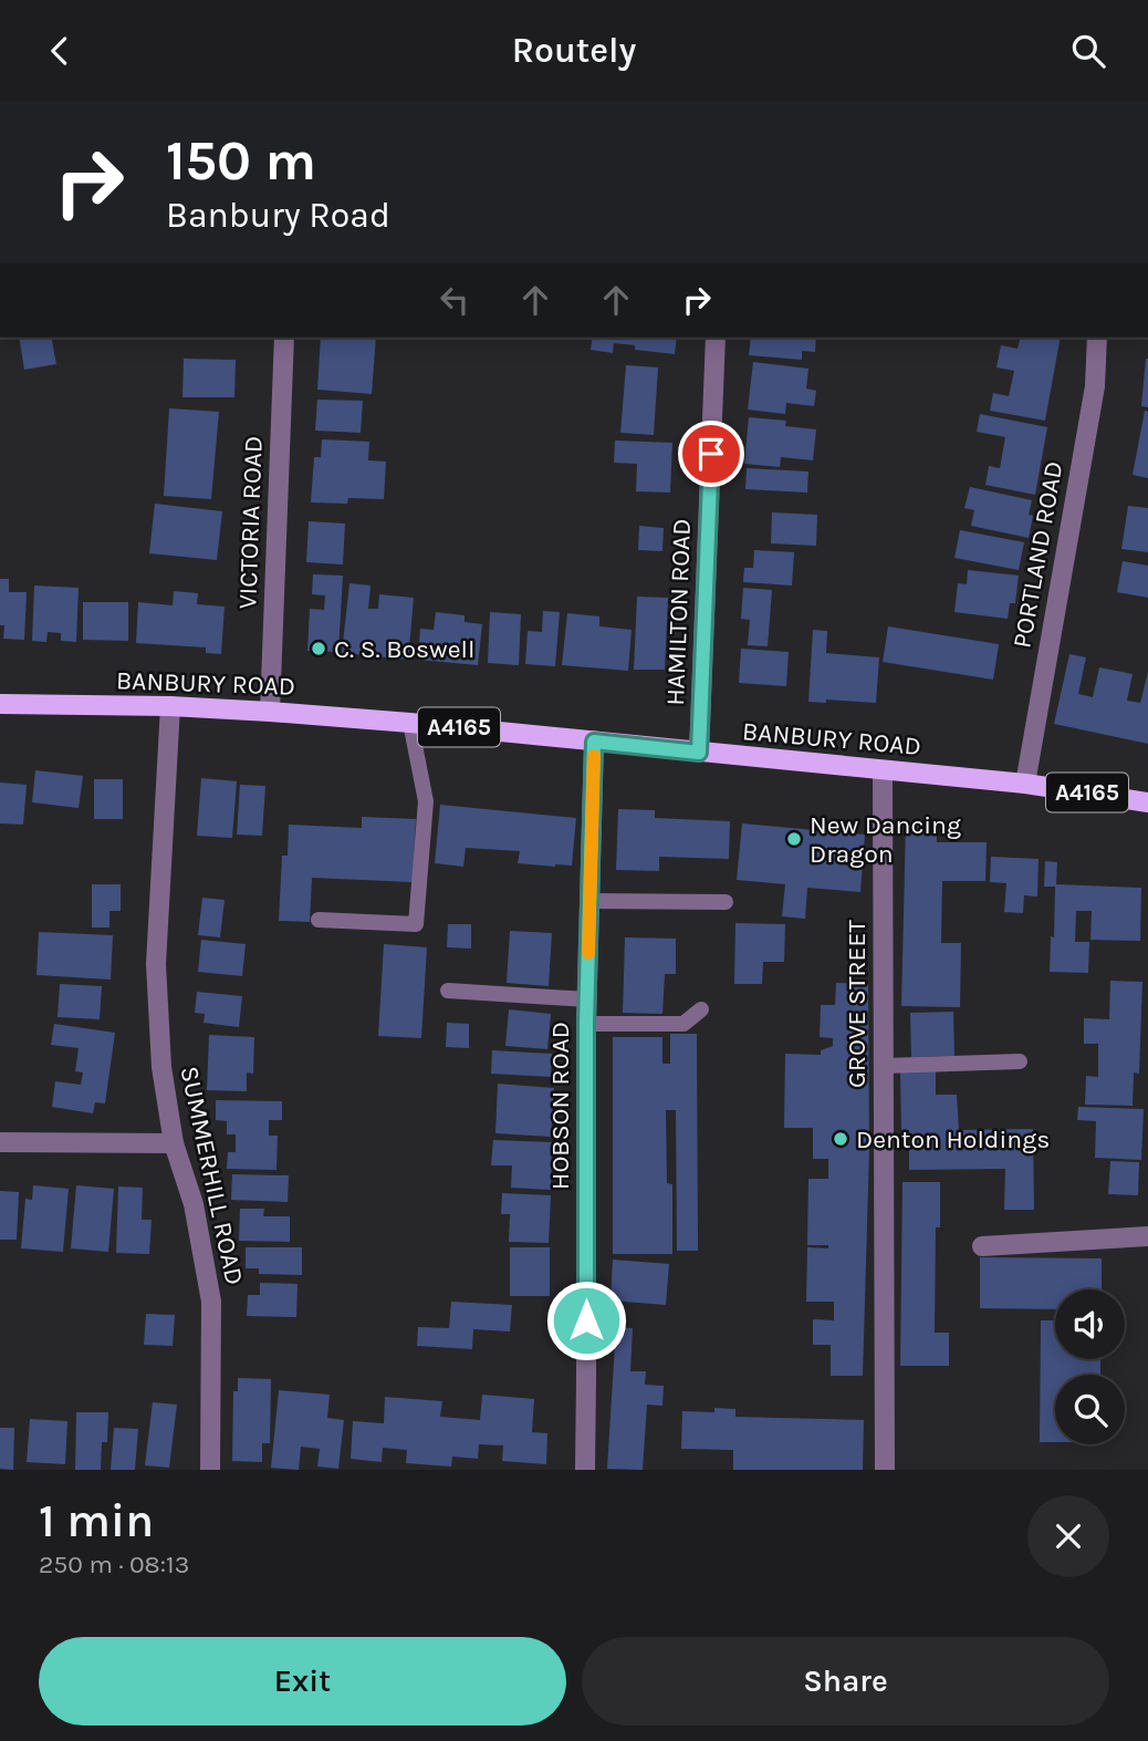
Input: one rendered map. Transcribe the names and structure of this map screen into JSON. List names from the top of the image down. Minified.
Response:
{"streets":{"main road":["BANBURY ROAD","A4165"],"street":["VICTORIA ROAD","PORTLAND ROAD","HAMILTON ROAD","GROVE STREET","HOBSON ROAD","SUMMERHILL ROAD"]},"crossings":[["VICTORIA ROAD","BANBURY ROAD"],["PORTLAND ROAD","BANBURY ROAD"],["HAMILTON ROAD","BANBURY ROAD"],["BANBURY ROAD","GROVE STREET"],["BANBURY ROAD","HOBSON ROAD"],["BANBURY ROAD","SUMMERHILL ROAD"]],"places":["C. S. Boswell","New Dancing Dragon","Denton Holdings"],"page":{"header":"Routely","turn":["150 m","Banbury Road"],"heading":["1 min","250 m · 08:13"],"buttons":["Exit","Share"]}}
